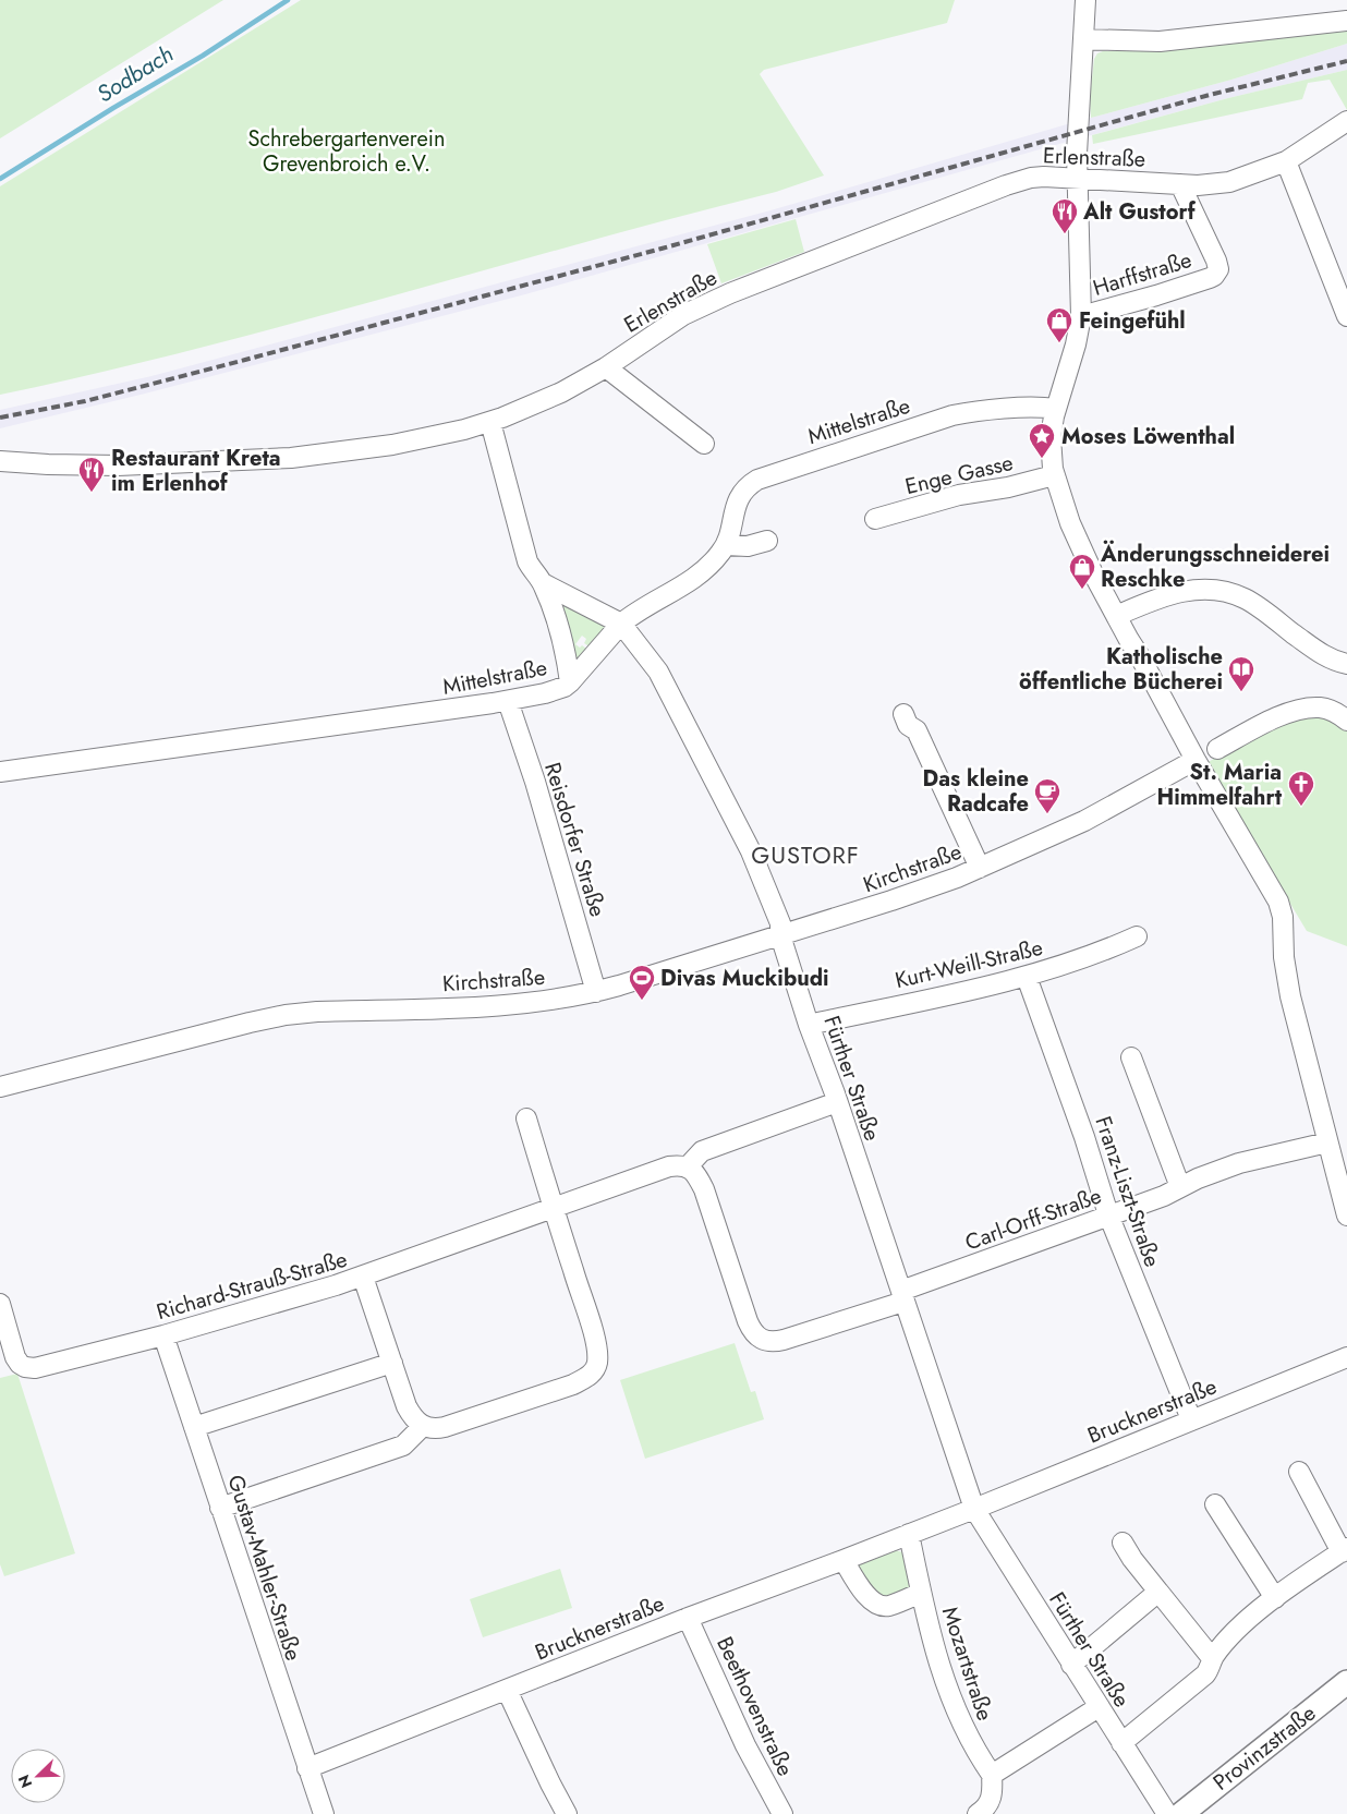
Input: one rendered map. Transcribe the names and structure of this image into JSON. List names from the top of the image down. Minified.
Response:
{"streets":{"street":["Erlenstraße","Harffstraße","Mittelstraße","Enge Gasse","Reisdorfer Straße","Kirchstraße","Kurt-Weill-Straße","Fürther Straße","Franz-Liszt-Straße","Carl-Orff-Straße","Richard-Strauß-Straße","Brucknerstraße","Gustav-Mahler-Straße","Mozartstraße","Beethovenstraße","Provinzstraße"]},"crossings":[["Erlenstraße","Harffstraße"],["Mittelstraße","Reisdorfer Straße"],["Mittelstraße","Fürther Straße"],["Reisdorfer Straße","Kirchstraße"],["Kirchstraße","Fürther Straße"],["Kurt-Weill-Straße","Fürther Straße"],["Kurt-Weill-Straße","Franz-Liszt-Straße"],["Fürther Straße","Carl-Orff-Straße"],["Fürther Straße","Brucknerstraße"],["Franz-Liszt-Straße","Carl-Orff-Straße"],["Franz-Liszt-Straße","Brucknerstraße"],["Richard-Strauß-Straße","Gustav-Mahler-Straße"],["Brucknerstraße","Gustav-Mahler-Straße"],["Brucknerstraße","Mozartstraße"],["Brucknerstraße","Beethovenstraße"]],"districts":["GUSTORF"],"water":["Sodbach"],"parks":["Schrebergartenverein Grevenbroich e.V."],"places":{"restaurant":["Alt Gustorf","Restaurant Kreta im Erlenhof"],"shop":["Feingefühl","Änderungsschneiderei Reschke"],"place":["Moses Löwenthal"],"library":["Katholische öffentliche Bücherei"],"church":["St. Maria Himmelfahrt"],"cafe":["Das kleine Radcafe"],"sports":["Divas Muckibudi"]},"north":"bottom left"}
